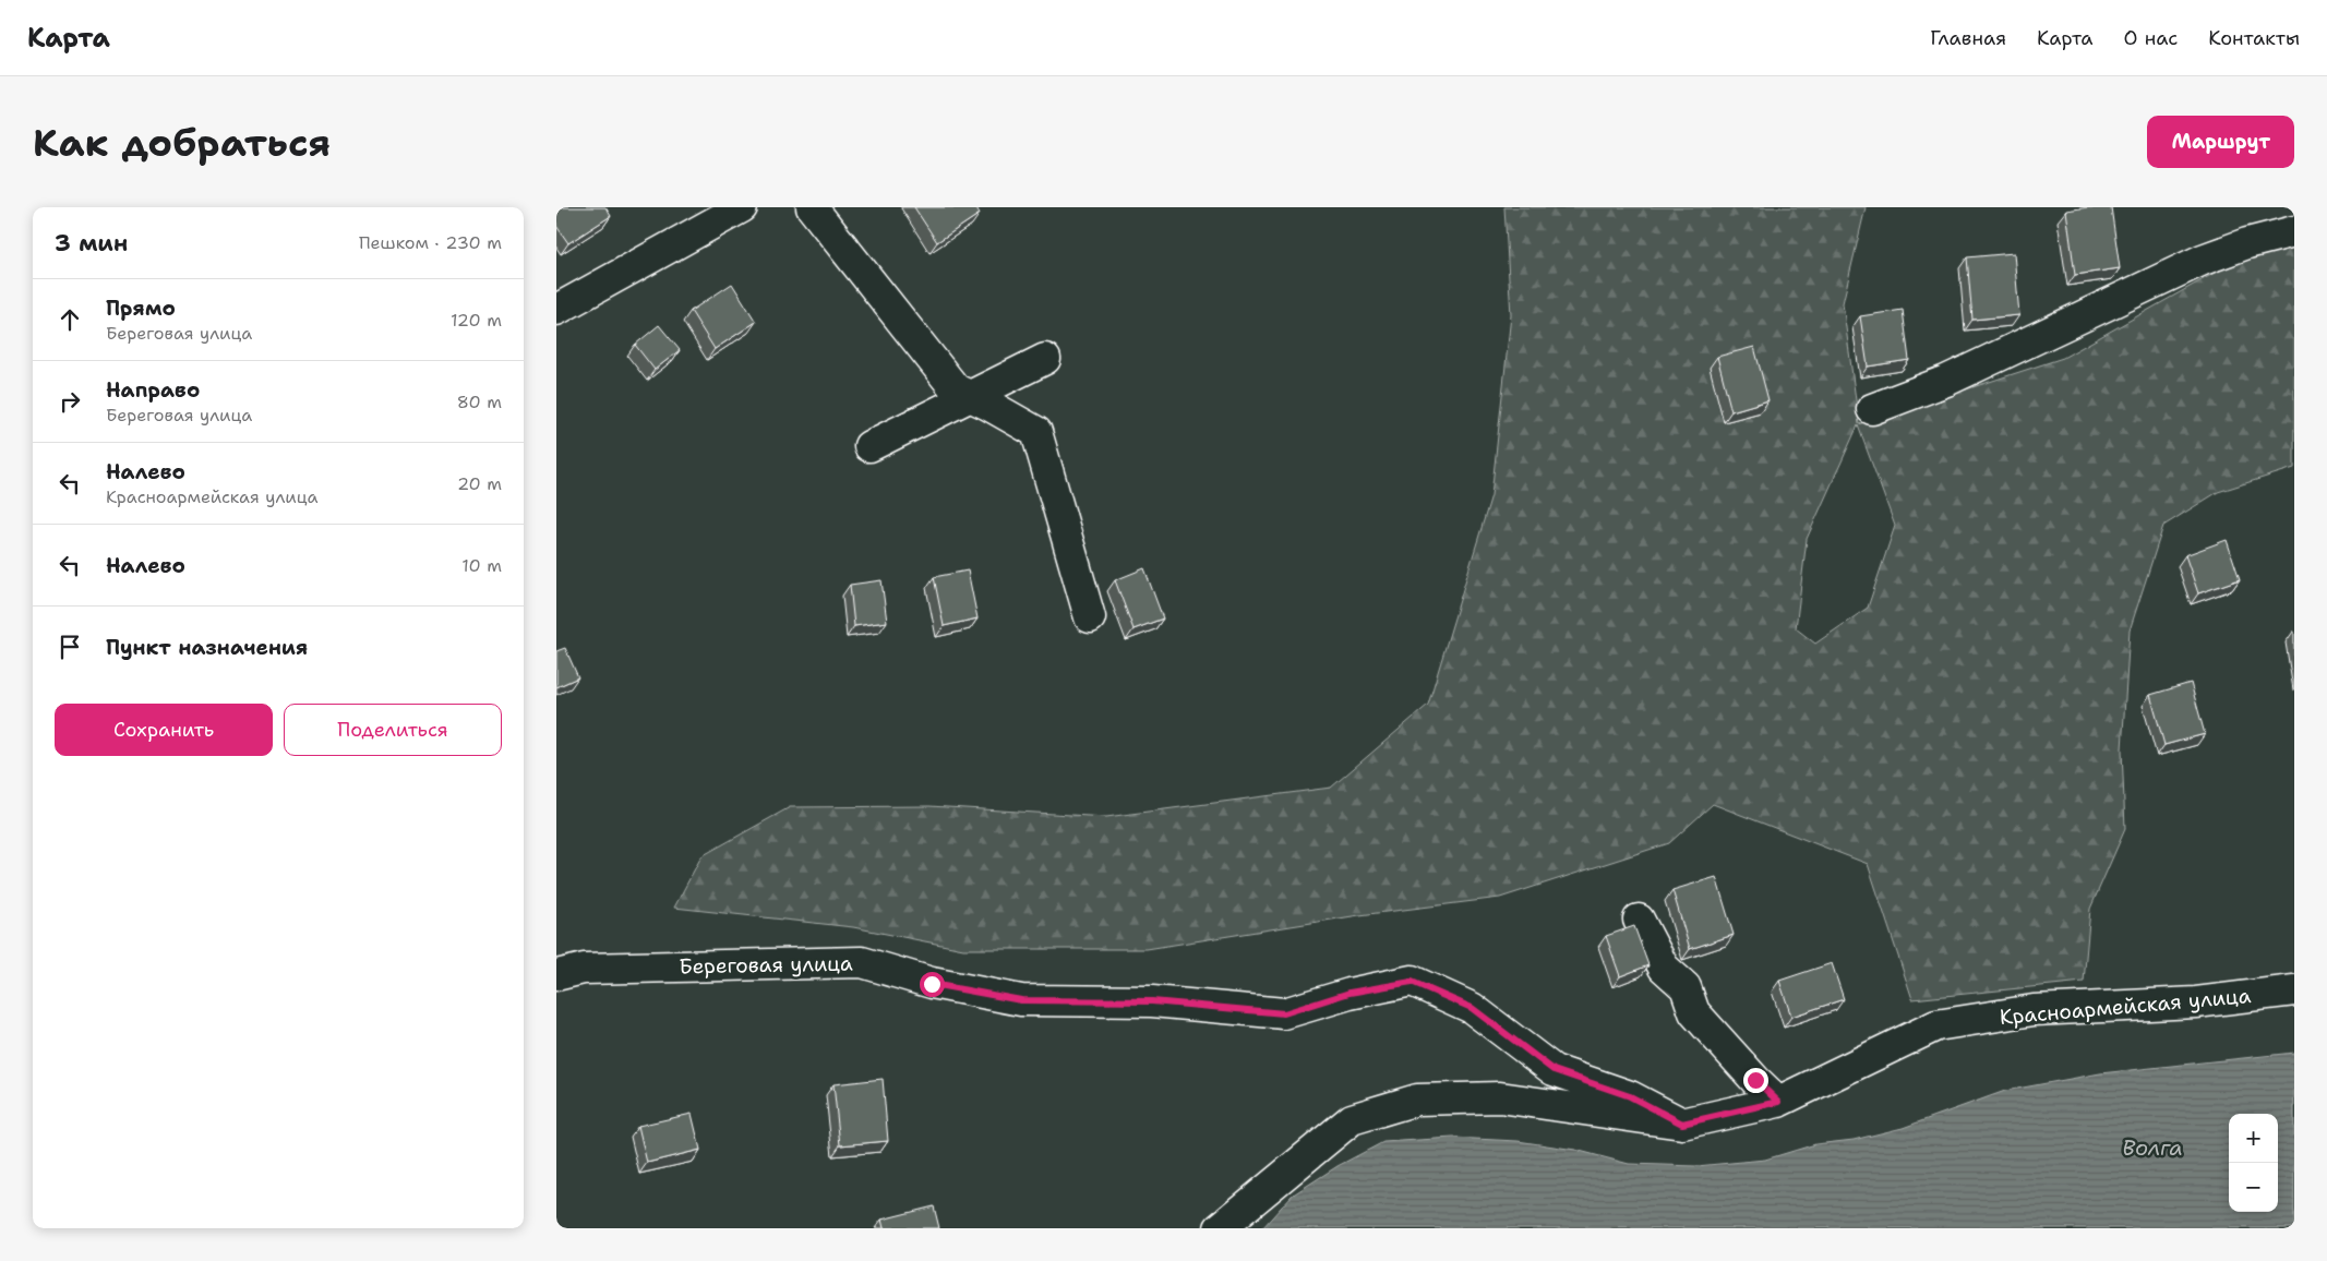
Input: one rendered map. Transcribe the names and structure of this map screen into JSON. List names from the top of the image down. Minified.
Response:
{"streets":{"street":["Береговая улица","Красноармейская улица"]},"crossings":[["Береговая улица","Красноармейская улица"]],"water":["Волга"],"page":{"header":"Карта","nav":["Главная","Карта","О нас","Контакты"],"buttons":["Маршрут",["Сохранить","Поделиться"]],"title":"Как добраться","heading":["3 мин","Пешком · 230 m"],"list":[["Прямо","Береговая улица","120 m"],["Направо","Береговая улица","80 m"],["Налево","Красноармейская улица","20 m"],["Налево","10 m"],"Пункт назначения"],"map_buttons":["+","−"]}}
